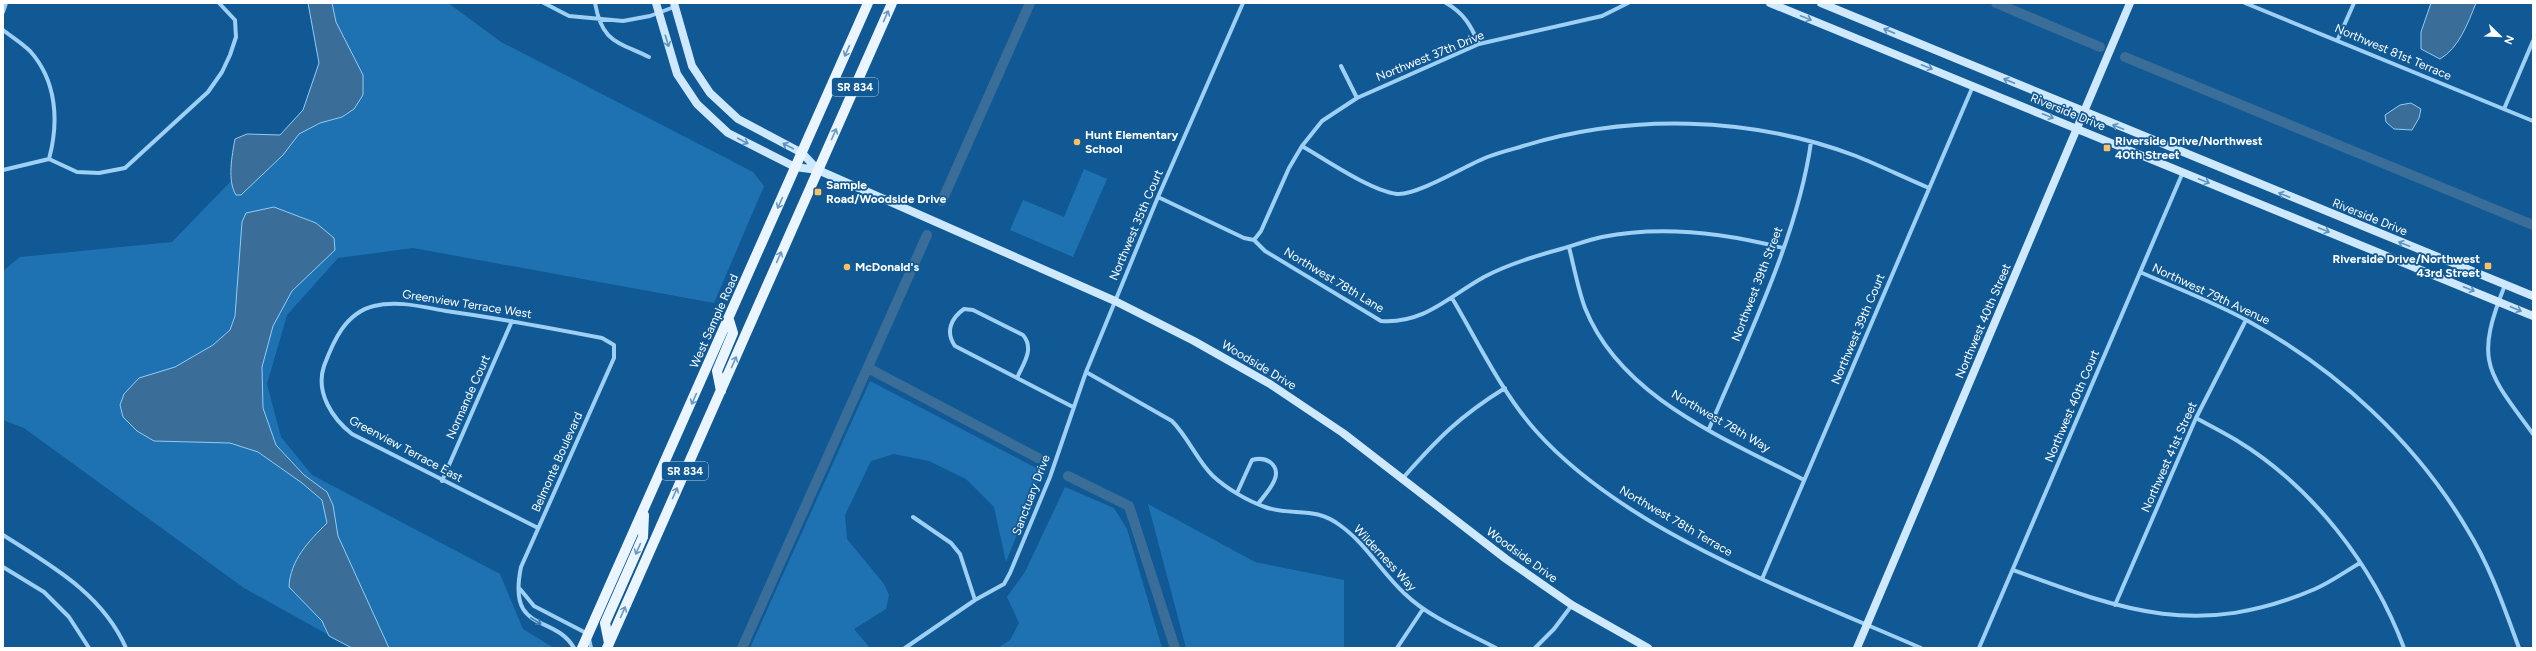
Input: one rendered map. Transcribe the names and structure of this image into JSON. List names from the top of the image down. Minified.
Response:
{"streets":{"main road":["SR 834","West Sample Road"],"street":["Northwest 81st Terrace","Northwest 37th Drive","Riverside Drive","Northwest 35th Court","Northwest 78th Lane","Northwest 39th Street","Northwest 79th Avenue","Greenview Terrace West","Northwest 40th Street","Northwest 39th Court","Woodside Drive","Normande Court","Northwest 40th Court","Northwest 78th Way","Greenview Terrace East","Northwest 41st Street","Belmonte Boulevard","Sanctuary Drive","Northwest 78th Terrace","Wilderness Way"]},"crossings":[["Northwest 37th Drive","Northwest 78th Lane"],["SR 834","Woodside Drive"],["Riverside Drive","Northwest 40th Street"],["Riverside Drive","Northwest 39th Court"],["Riverside Drive","Northwest 40th Court"],["Northwest 35th Court","Northwest 78th Lane"],["Northwest 35th Court","Woodside Drive"],["Northwest 35th Court","Sanctuary Drive"],["Northwest 78th Lane","Northwest 39th Street"],["Northwest 78th Lane","Northwest 78th Way"],["Northwest 78th Lane","Northwest 78th Terrace"],["Northwest 39th Street","Northwest 78th Way"],["Northwest 79th Avenue","Northwest 40th Court"],["Northwest 79th Avenue","Northwest 41st Street"],["Greenview Terrace West","Normande Court"],["Greenview Terrace West","Greenview Terrace East"],["Greenview Terrace West","Belmonte Boulevard"],["Northwest 40th Street","Northwest 78th Terrace"],["Northwest 39th Court","Northwest 78th Way"],["Northwest 39th Court","Northwest 78th Terrace"],["Woodside Drive","Sanctuary Drive"],["Normande Court","Greenview Terrace East"],["Greenview Terrace East","Belmonte Boulevard"],["Sanctuary Drive","Wilderness Way"]],"places":{"other":["Hunt Elementary School","McDonald's"],"transit":["Riverside Drive/Northwest 40th Street","Sample Road/Woodside Drive","Riverside Drive/Northwest 43rd Street"]},"north":"bottom right"}
